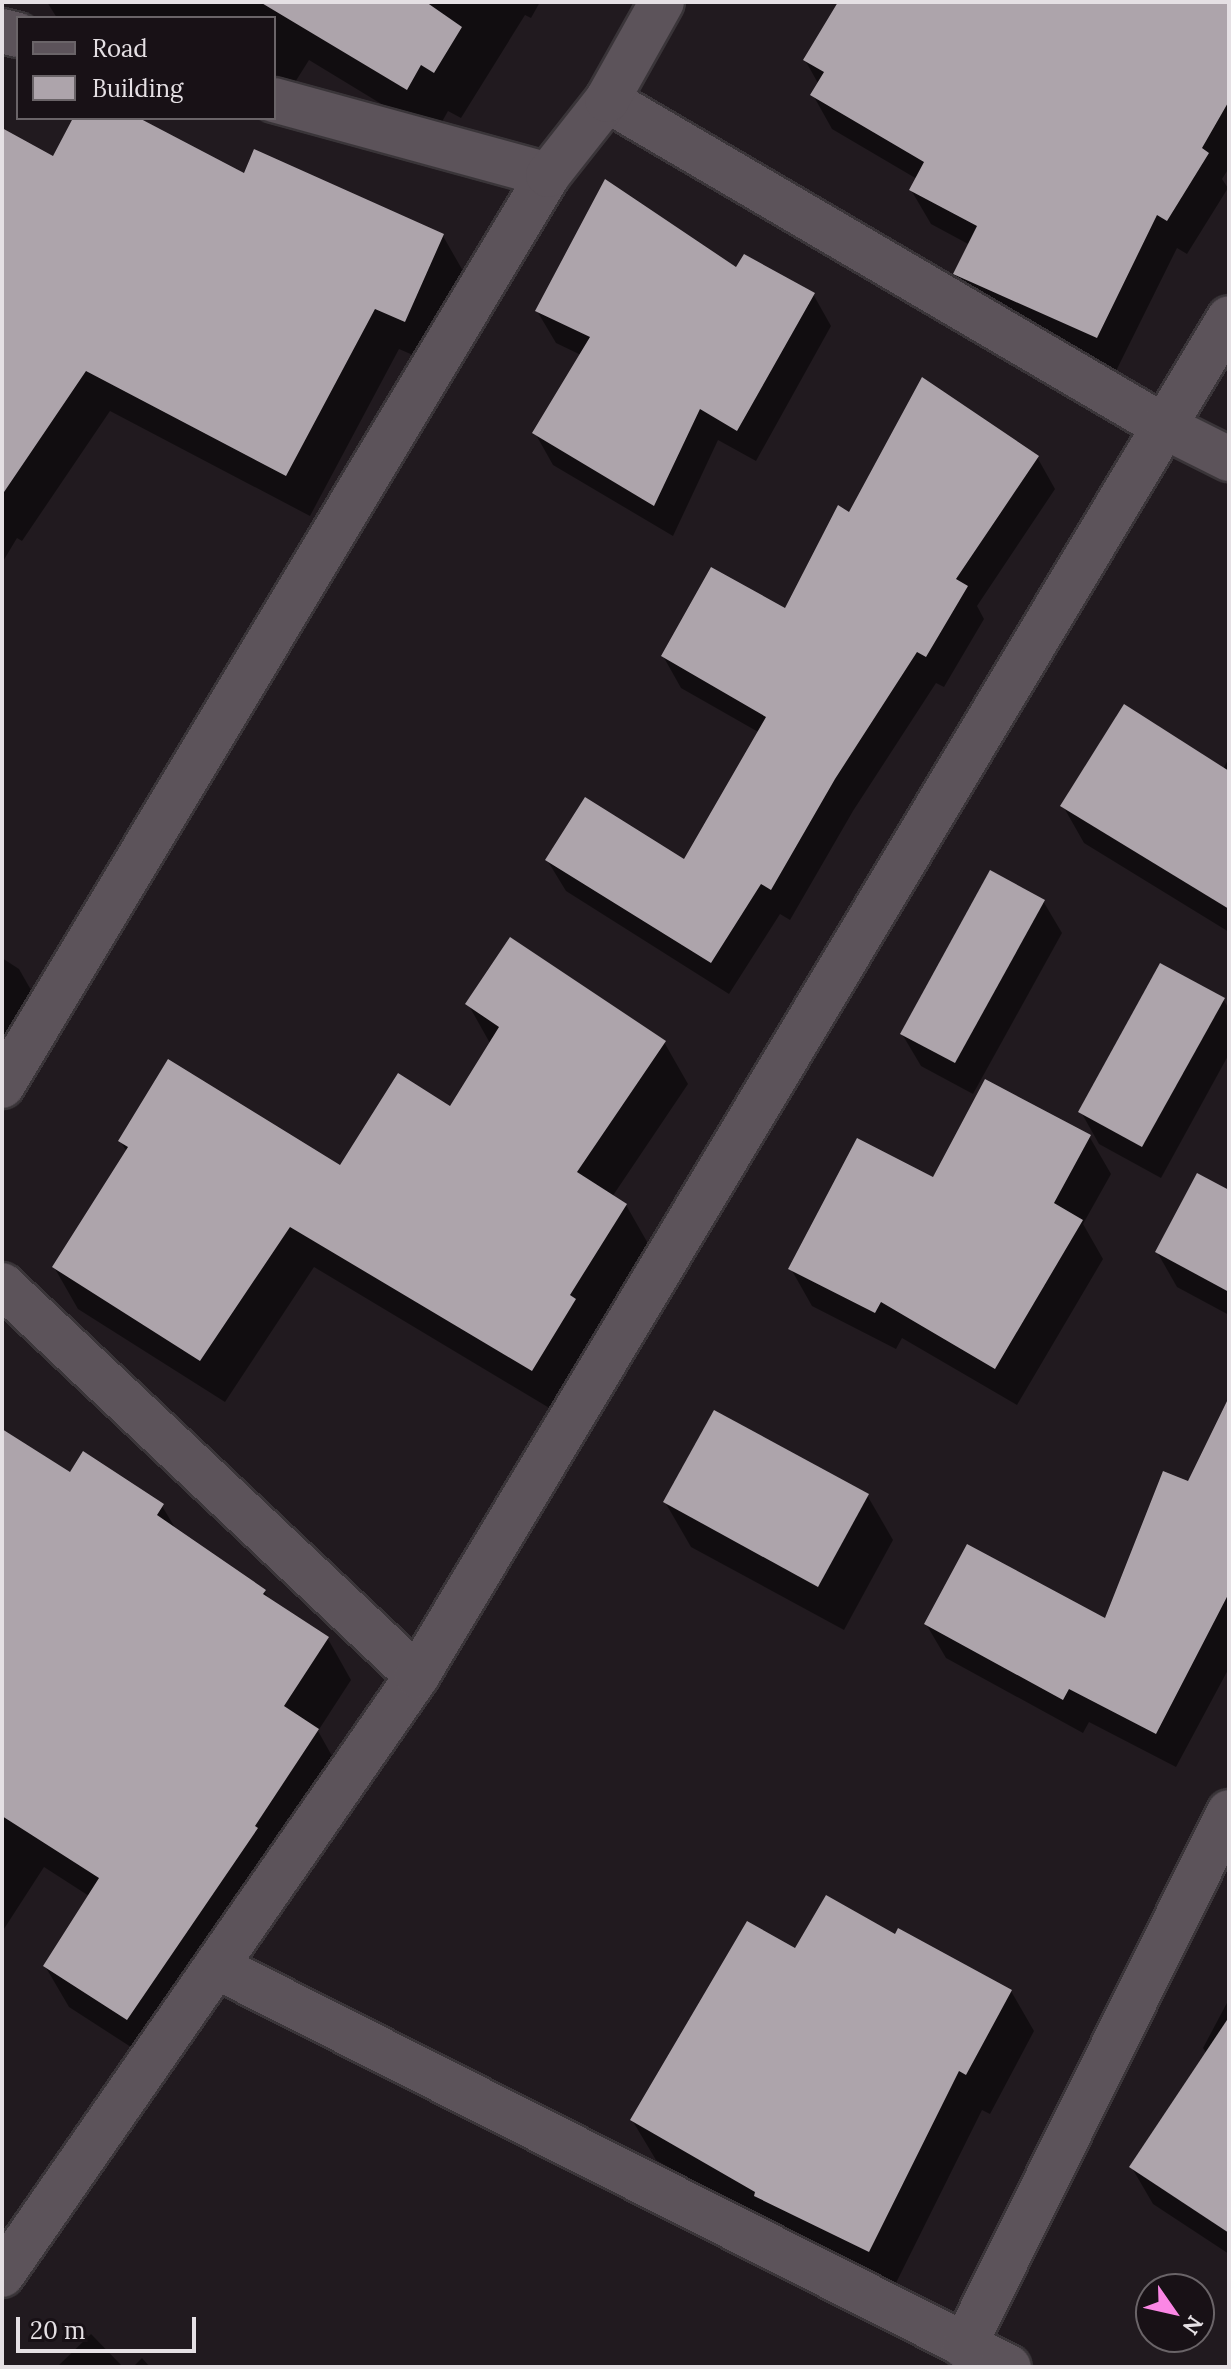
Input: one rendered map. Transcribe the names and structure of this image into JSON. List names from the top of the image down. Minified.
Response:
{"legend":["Road","Building"],"scale_bar":"20 m","north":"bottom right"}
